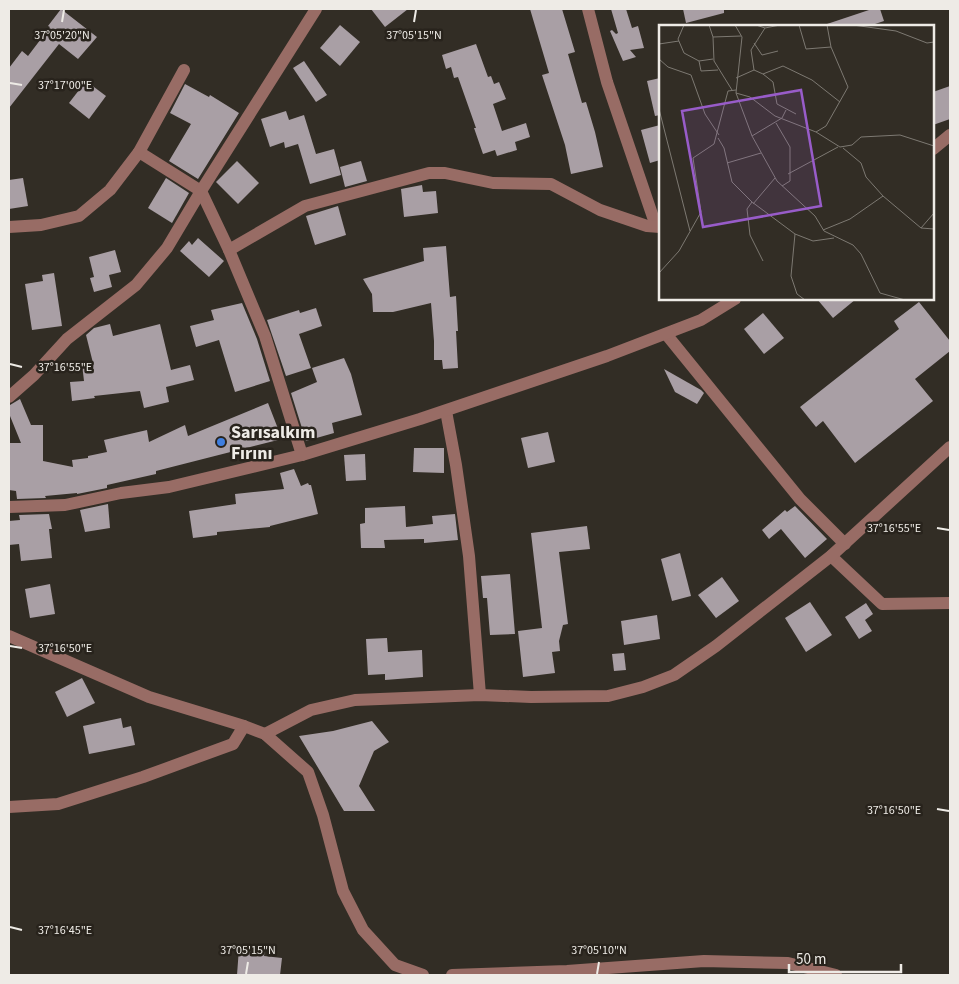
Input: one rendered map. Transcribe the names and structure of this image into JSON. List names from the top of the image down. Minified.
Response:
{"places":["Sarısalkım Fırını"],"scale_bar":"50 m","coordinates":["37°05'15\"N","37°05'20\"N","37°17'00\"E","37°16'55\"E","37°16'50\"E","37°16'45\"E","37°05'10\"N"]}
